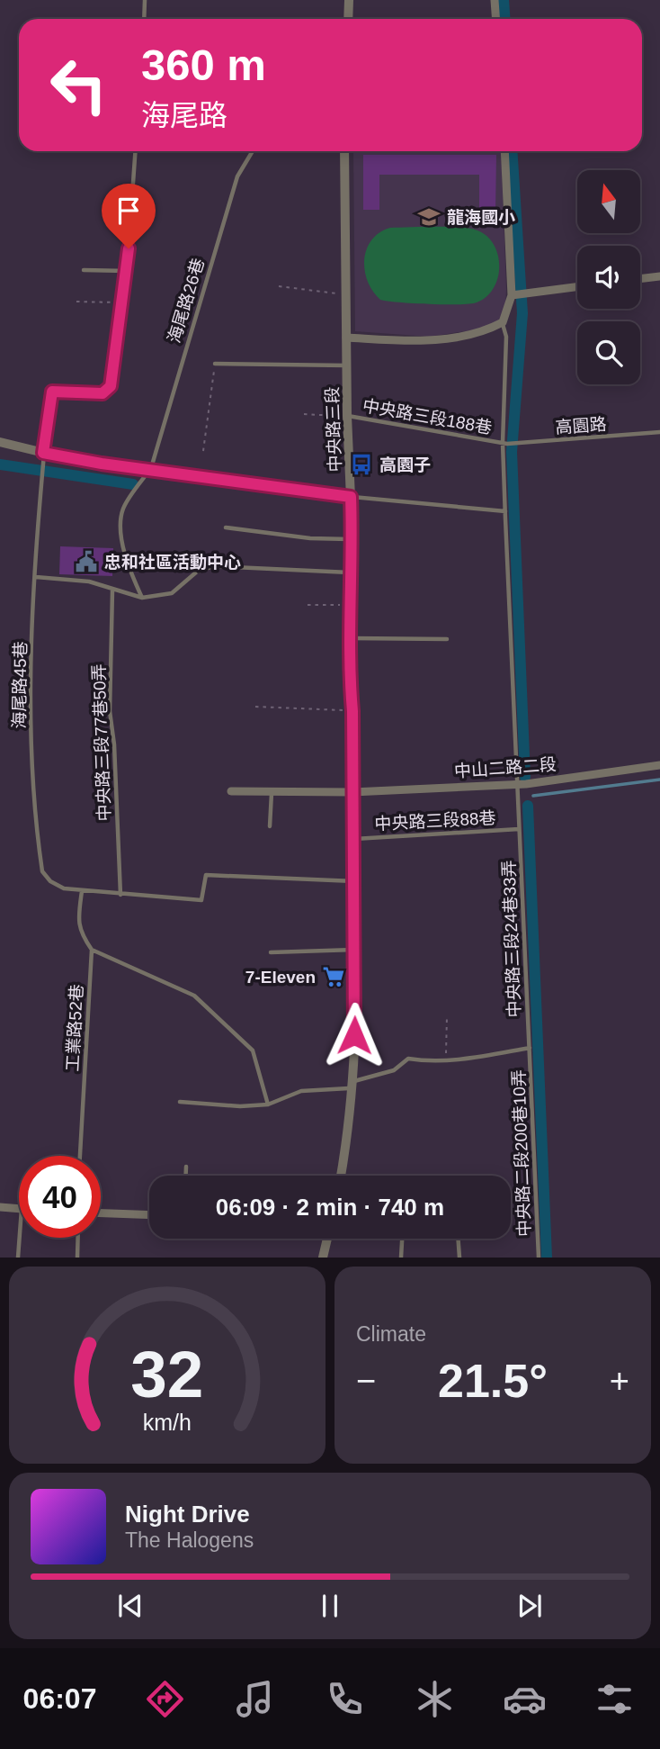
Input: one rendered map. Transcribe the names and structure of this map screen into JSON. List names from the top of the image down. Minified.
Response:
{"streets":{"street":["中央路三段","中山二路二段"],"lane":["海尾路26巷","中央路三段188巷","高園路","海尾路45巷","中央路三段77巷50弄","中央路三段88巷","中央路三段24巷33弄","工業路52巷","中央路二段200巷10弄"]},"crossings":[["中央路三段188巷","高園路"],["中央路三段188巷","中央路三段"],["中央路三段188巷","中央路三段24巷33弄"],["高園路","中央路三段24巷33弄"],["中央路三段","海尾路45巷"],["中央路三段","中山二路二段"],["中央路三段","中央路三段88巷"],["海尾路45巷","中央路三段77巷50弄"],["中山二路二段","中央路三段24巷33弄"],["中央路三段88巷","中央路三段24巷33弄"],["中央路三段24巷33弄","中央路二段200巷10弄"]],"places":{"school or university":["龍海國小"],"bus stop":["高園子"],"public building":["忠和社區活動中心"],"supermarket":["7-Eleven"]},"north":"top","page":{"turn":["360 m","海尾路"],"limit":"40","trip":"06:09 · 2 min · 740 m","tile":"Climate","heat":["−","21.5°","+"],"song":["Night Drive","The Halogens"],"tabs":"06:07","gauge":["32","km/h"]}}
